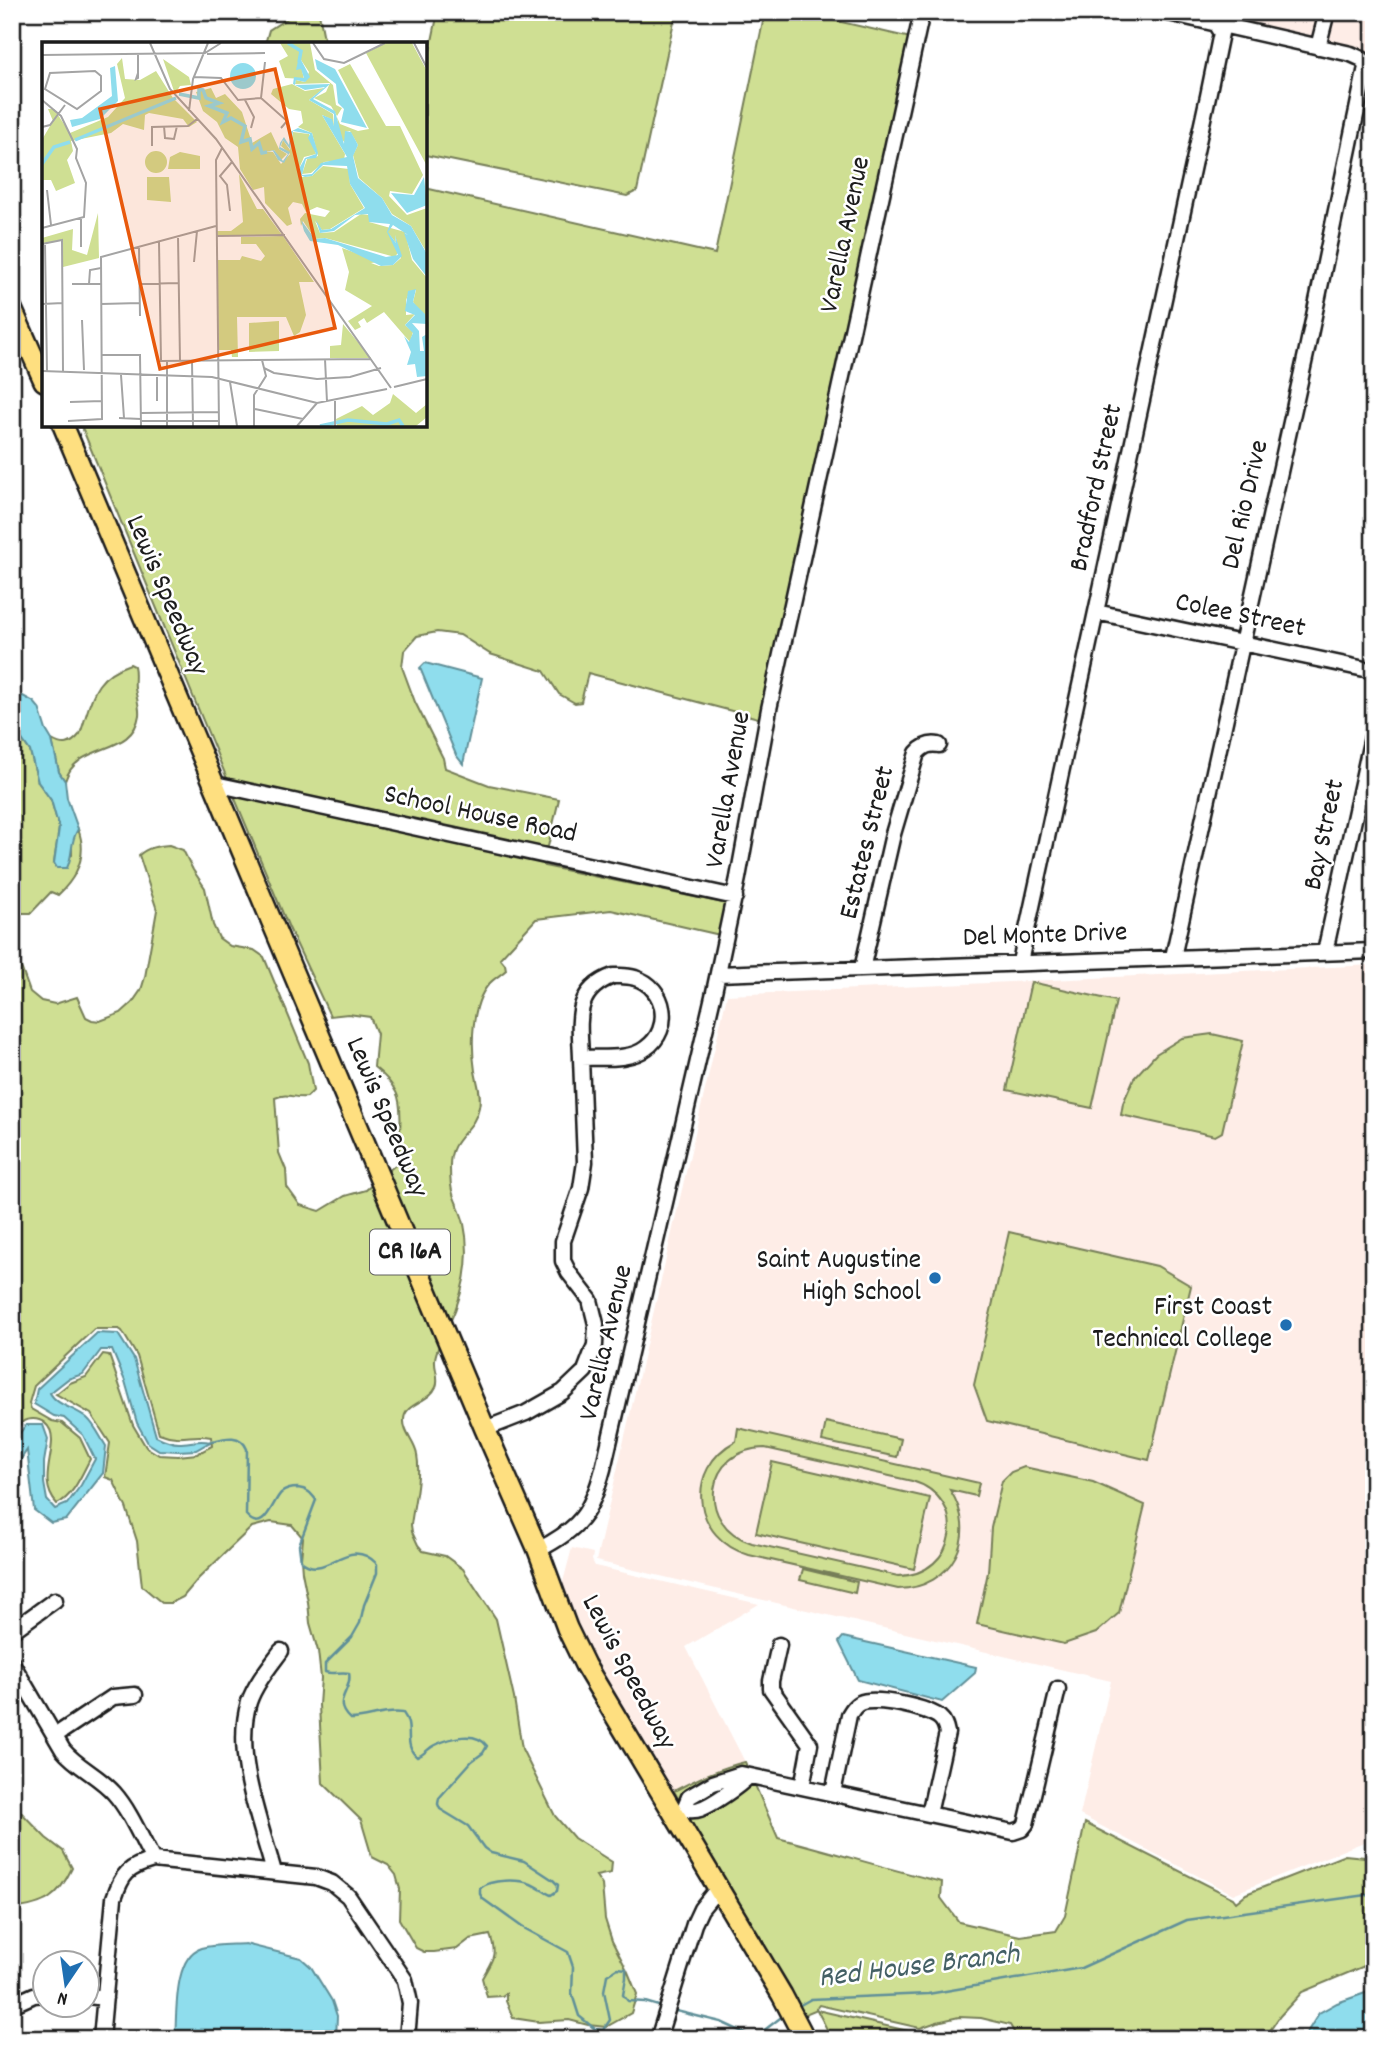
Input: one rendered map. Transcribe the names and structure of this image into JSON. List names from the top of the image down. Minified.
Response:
{"streets":{"main road":["Lewis Speedway","CR 16A"],"street":["Varella Avenue","Bradford Street","Del Rio Drive","Colee Street","School House Road","Bay Street","Estates Street","Del Monte Drive"]},"crossings":[["Varella Avenue","Lewis Speedway"],["Varella Avenue","School House Road"],["Varella Avenue","Del Monte Drive"],["Bradford Street","Colee Street"],["Bradford Street","Del Monte Drive"],["Del Rio Drive","Colee Street"],["Del Rio Drive","Del Monte Drive"],["Lewis Speedway","School House Road"],["Bay Street","Del Monte Drive"],["Estates Street","Del Monte Drive"]],"water":["Red House Branch"],"places":["Saint Augustine High School","First Coast Technical College"],"north":"bottom"}
